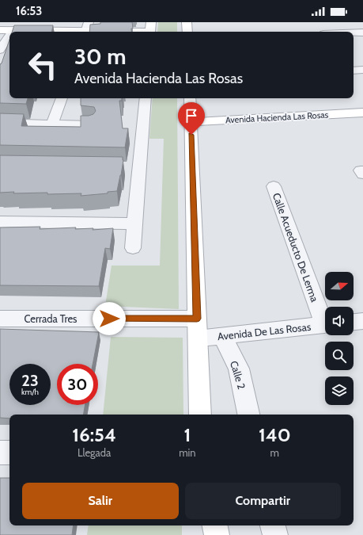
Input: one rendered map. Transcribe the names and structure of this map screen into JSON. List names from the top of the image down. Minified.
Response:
{"streets":{"main road":["Avenida Hacienda Las Rosas"],"street":["Calle Acueducto De Lerma","Cerrada Tres","Avenida De Las Rosas","Calle 2"]},"crossings":[["Avenida De Las Rosas","Calle 2"]],"north":"right","page":{"status":"16:53","turn":["30 m","Avenida Hacienda Las Rosas"],"speed":"23 km/h","limit":"30","eta":["16:54","Llegada","1","min","140","m"],"buttons":["Salir","Compartir"]}}
